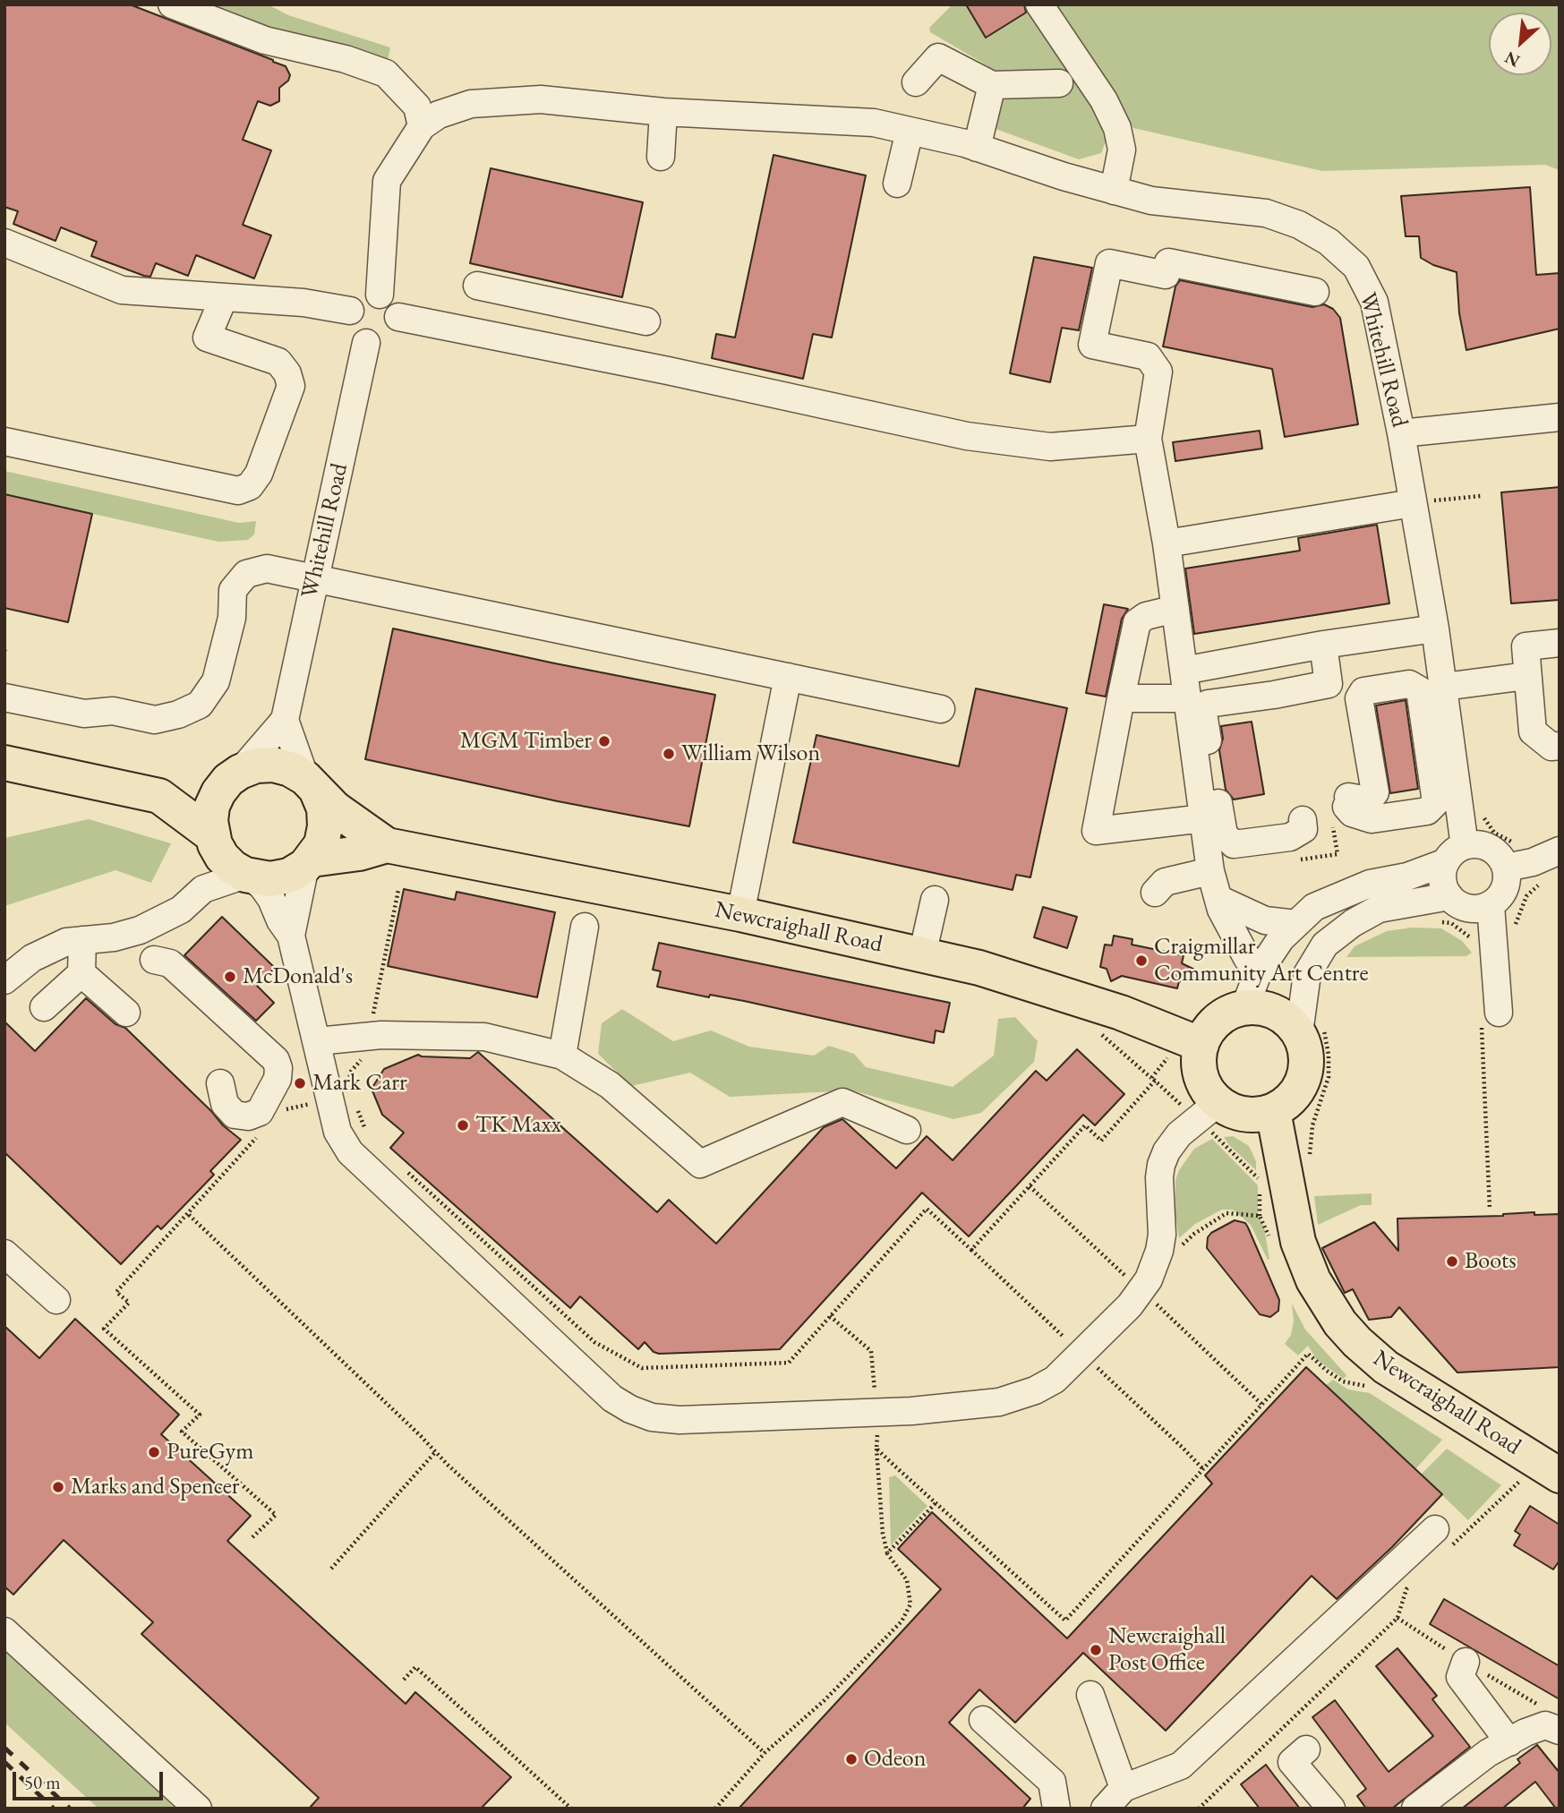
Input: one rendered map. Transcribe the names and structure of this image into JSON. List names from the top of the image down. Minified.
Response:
{"streets":{"main road":["Newcraighall Road"],"street":["Whitehill Road"]},"crossings":[["Whitehill Road","Newcraighall Road"]],"places":["MGM Timber","William Wilson","Craigmillar Community Art Centre","McDonald's","Mark Carr","TK Maxx","Boots","PureGym","Marks and Spencer","Newcraighall Post Office","Odeon"],"scale_bar":"50 m","north":"bottom left"}
